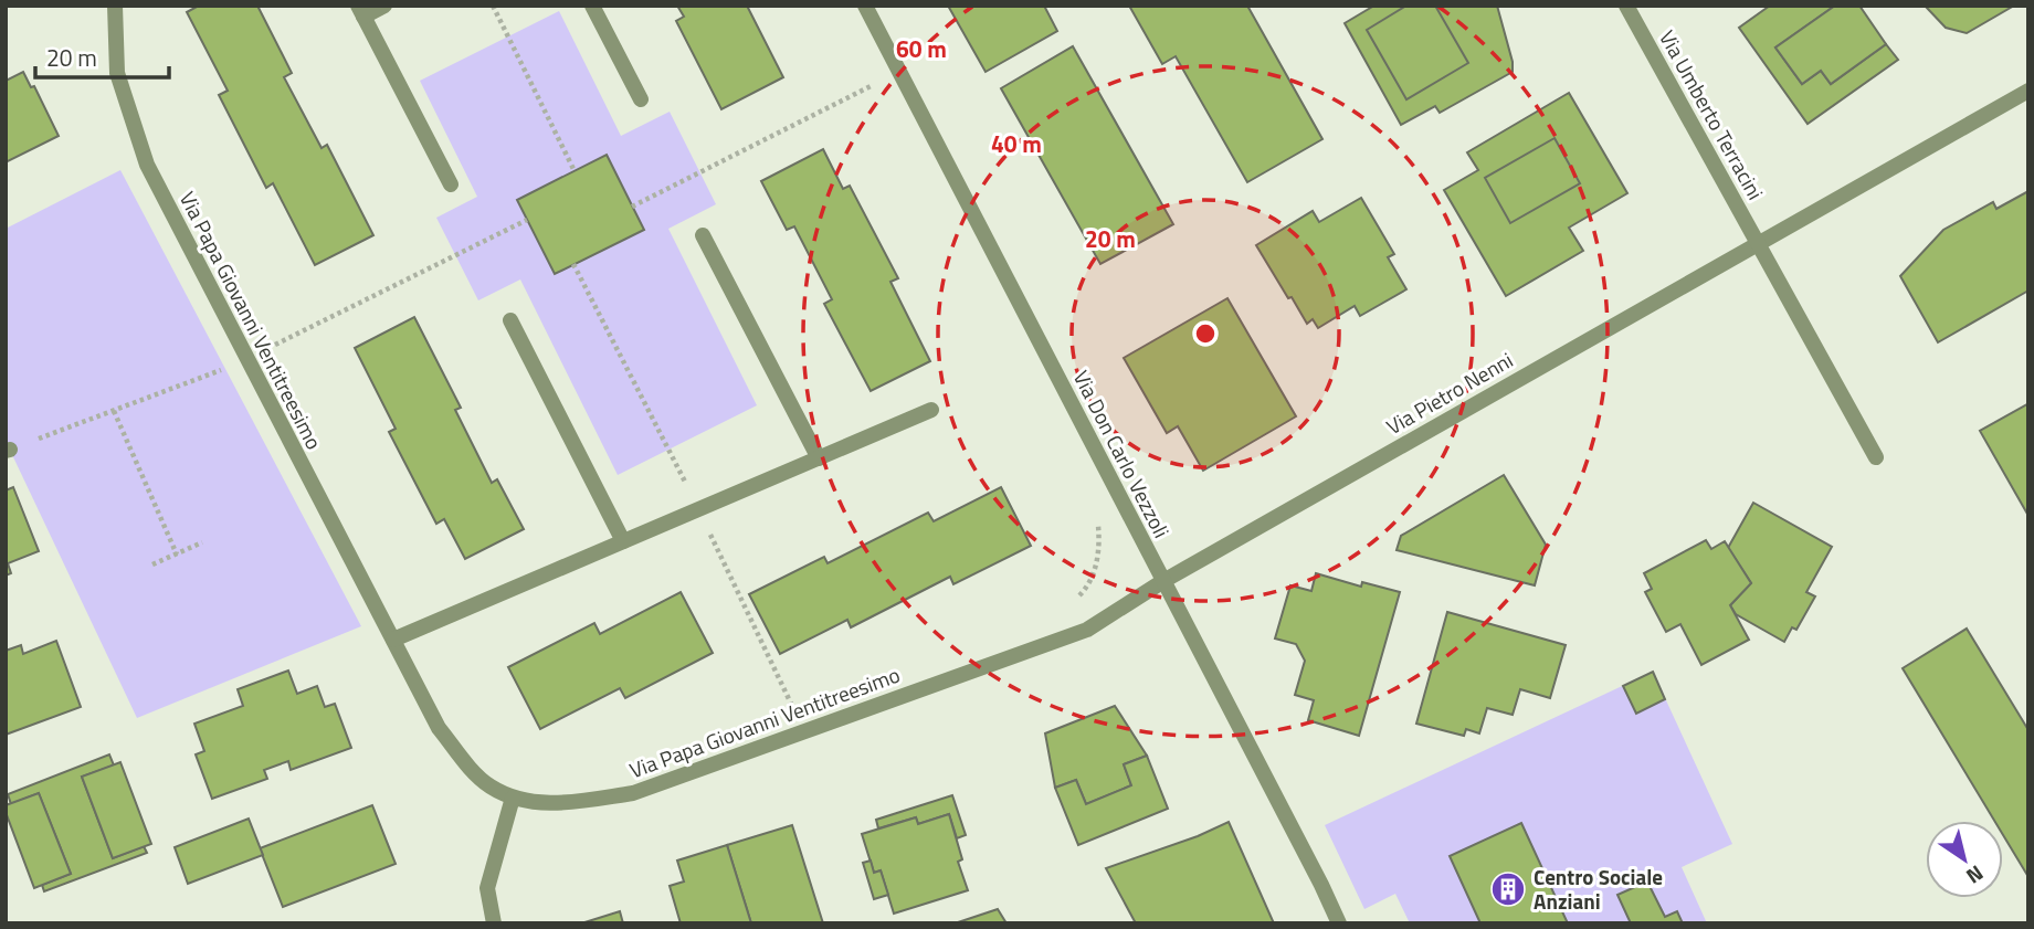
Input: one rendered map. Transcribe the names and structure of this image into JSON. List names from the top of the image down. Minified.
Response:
{"streets":{"street":["Via Umberto Terracini","Via Papa Giovanni Ventitreesimo","Via Pietro Nenni","Via Don Carlo Vezzoli"]},"crossings":[["Via Umberto Terracini","Via Pietro Nenni"],["Via Papa Giovanni Ventitreesimo","Via Pietro Nenni"],["Via Papa Giovanni Ventitreesimo","Via Don Carlo Vezzoli"],["Via Pietro Nenni","Via Don Carlo Vezzoli"]],"places":{"building":["Centro Sociale Anziani"]},"scale_bar":"20 m","north":"bottom right","rings":["60 m","40 m","20 m"]}
